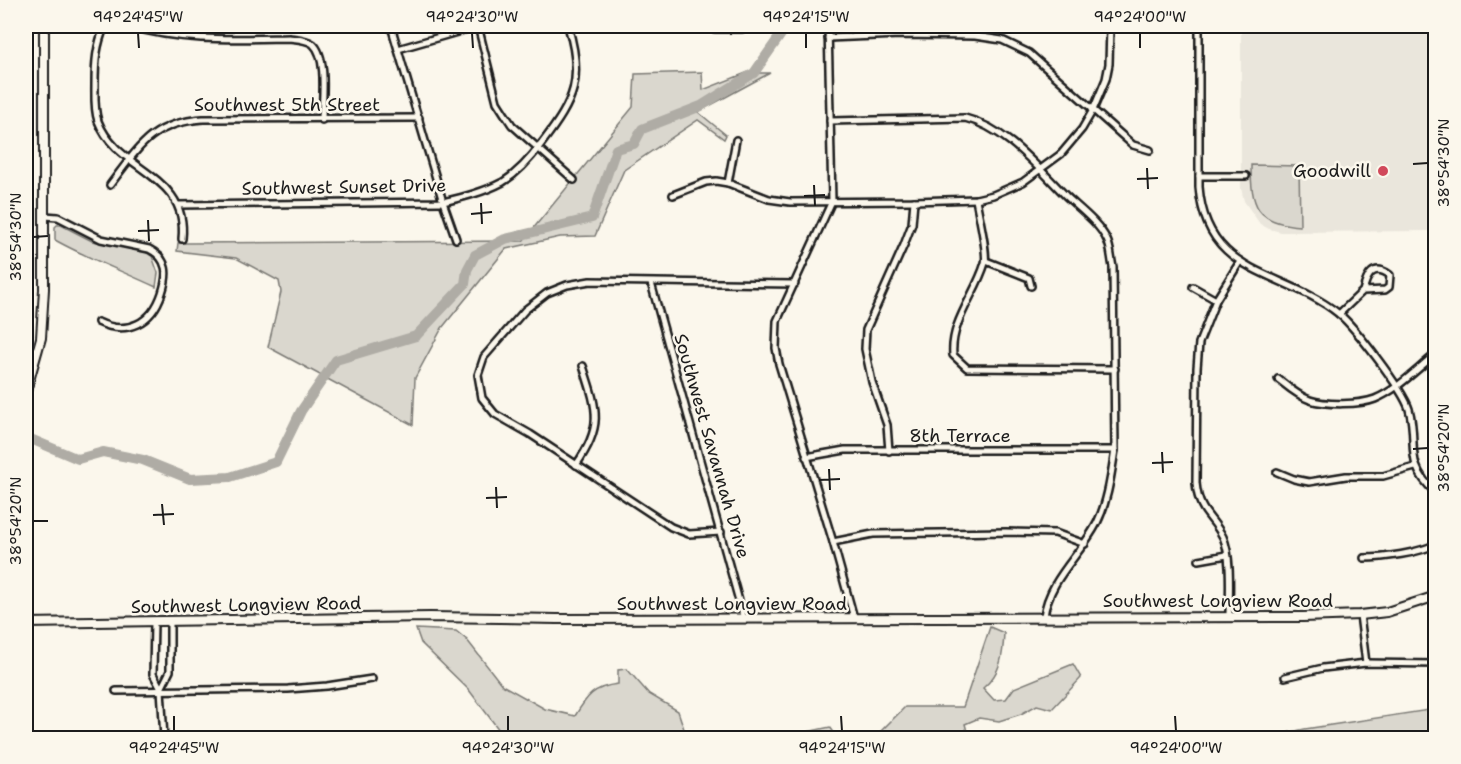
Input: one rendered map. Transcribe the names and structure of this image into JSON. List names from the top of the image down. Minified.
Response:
{"streets":{"street":["Southwest 5th Street","Southwest Sunset Drive","8th Terrace","Southwest Savannah Drive","Southwest Longview Road"]},"crossings":[["Southwest Savannah Drive","Southwest Longview Road"]],"places":["Goodwill"],"coordinates":["94°24'45\"W","94°24'30\"W","94°24'15\"W","94°24'00\"W","38°54'30\"N","38°54'20\"N"]}
